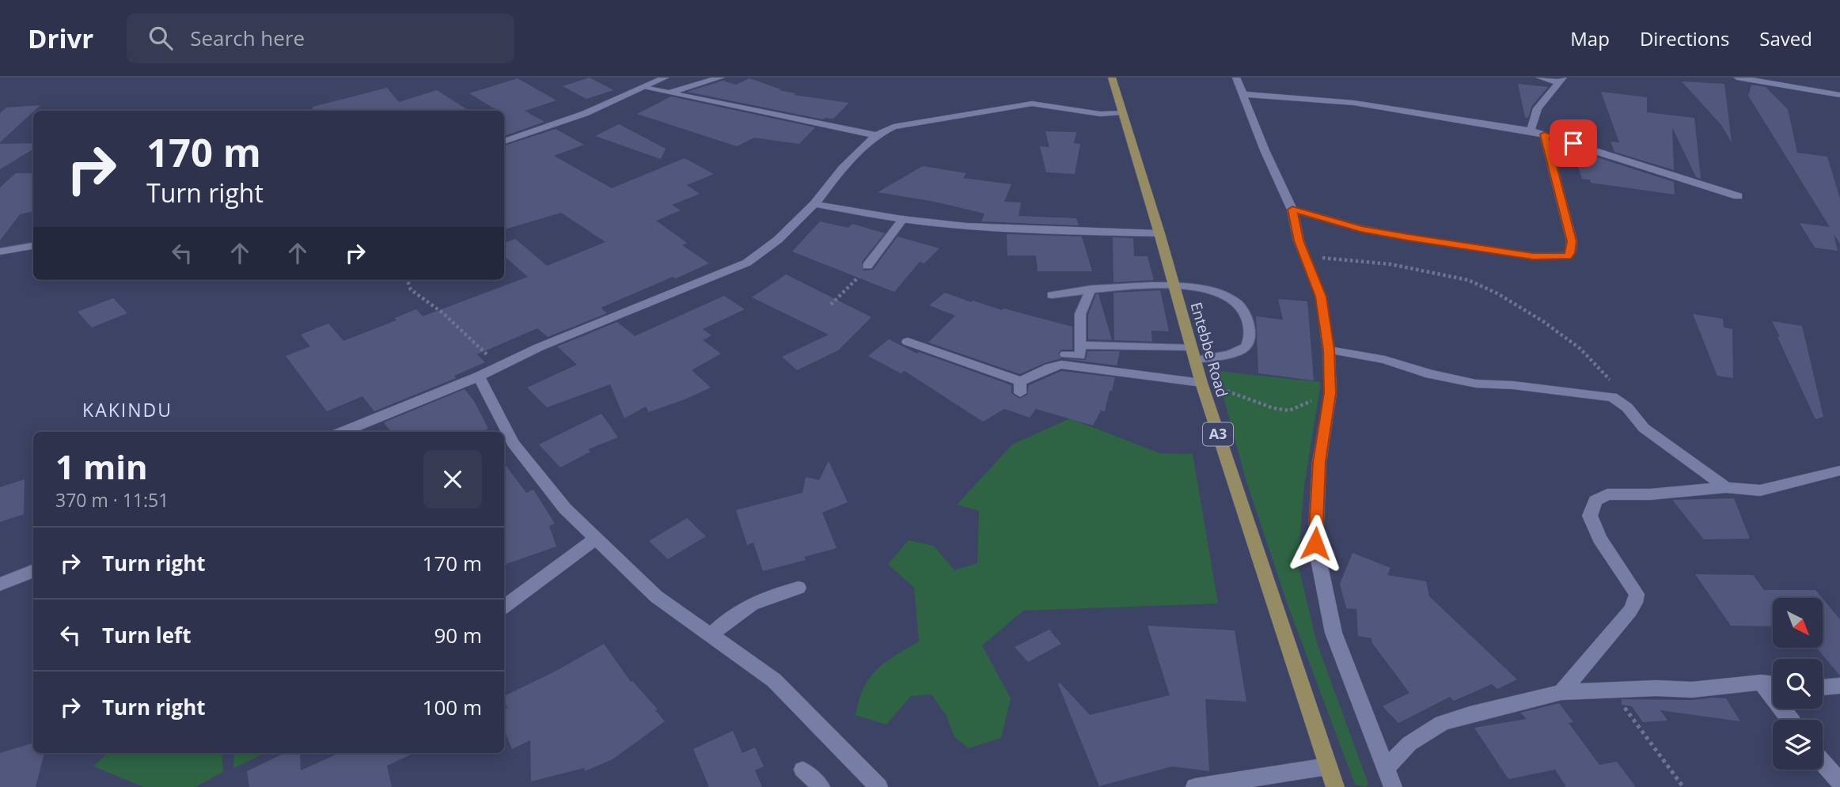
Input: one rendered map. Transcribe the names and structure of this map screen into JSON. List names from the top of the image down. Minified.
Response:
{"streets":{"main road":["Entebbe Road","A3"]},"districts":["KAKINDU"],"north":"bottom right","page":{"header":"Drivr","search":"Search here","nav":["Map","Directions","Saved"],"turn":["170 m","Turn right"],"heading":["1 min","370 m · 11:51"],"list":[{"name":"Turn right","value":"170 m"},{"name":"Turn left","value":"90 m"},{"name":"Turn right","value":"100 m"}]}}
